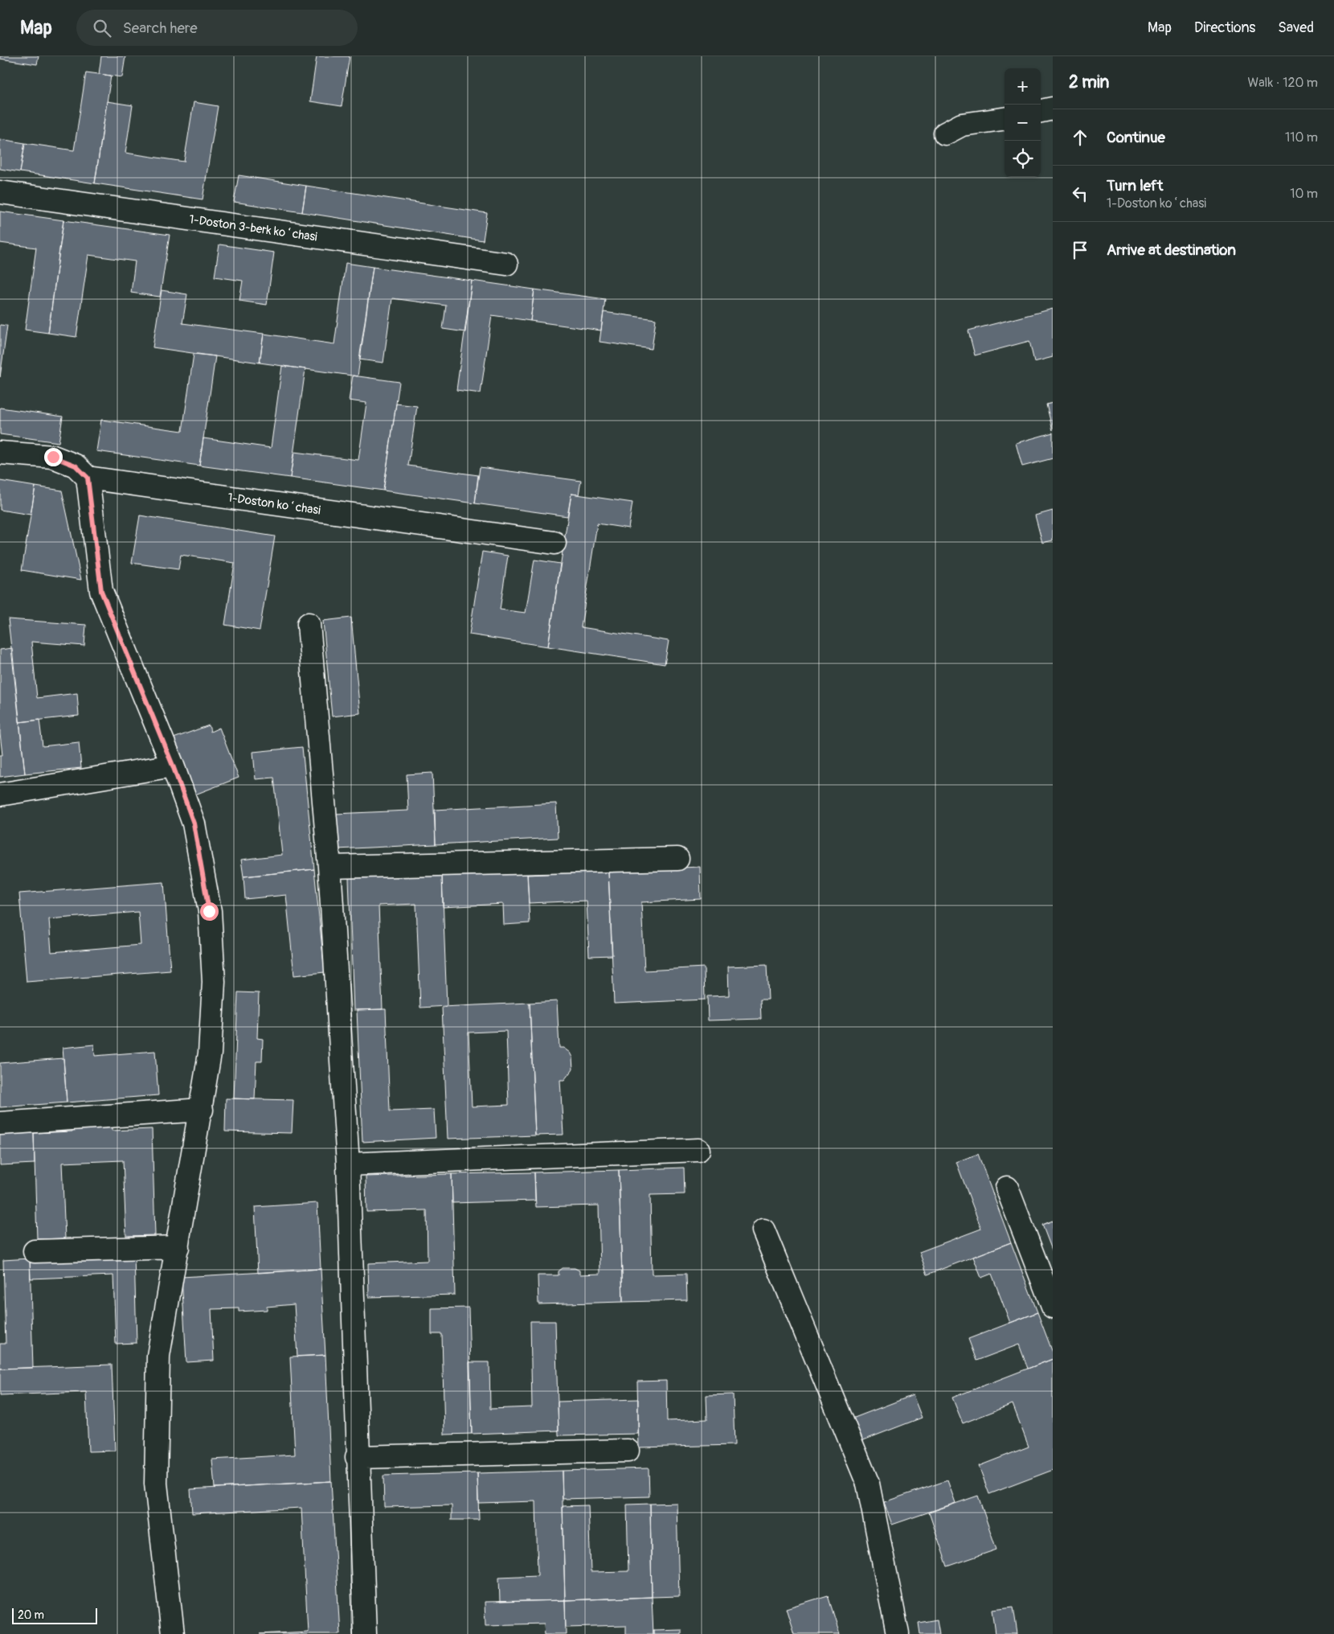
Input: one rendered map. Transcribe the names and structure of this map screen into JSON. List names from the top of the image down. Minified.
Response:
{"streets":{"street":["1-Doston 3-berk koʻchasi","1-Doston koʻchasi"]},"scale_bar":"20 m","page":{"header":"Map","search":"Search here","nav":["Map","Directions","Saved"],"heading":["2 min","Walk · 120 m"],"map_buttons":["+","−"],"list":[["Continue","110 m"],["Turn left","1-Doston koʻchasi","10 m"],"Arrive at destination"],"scale":"20 m"}}
